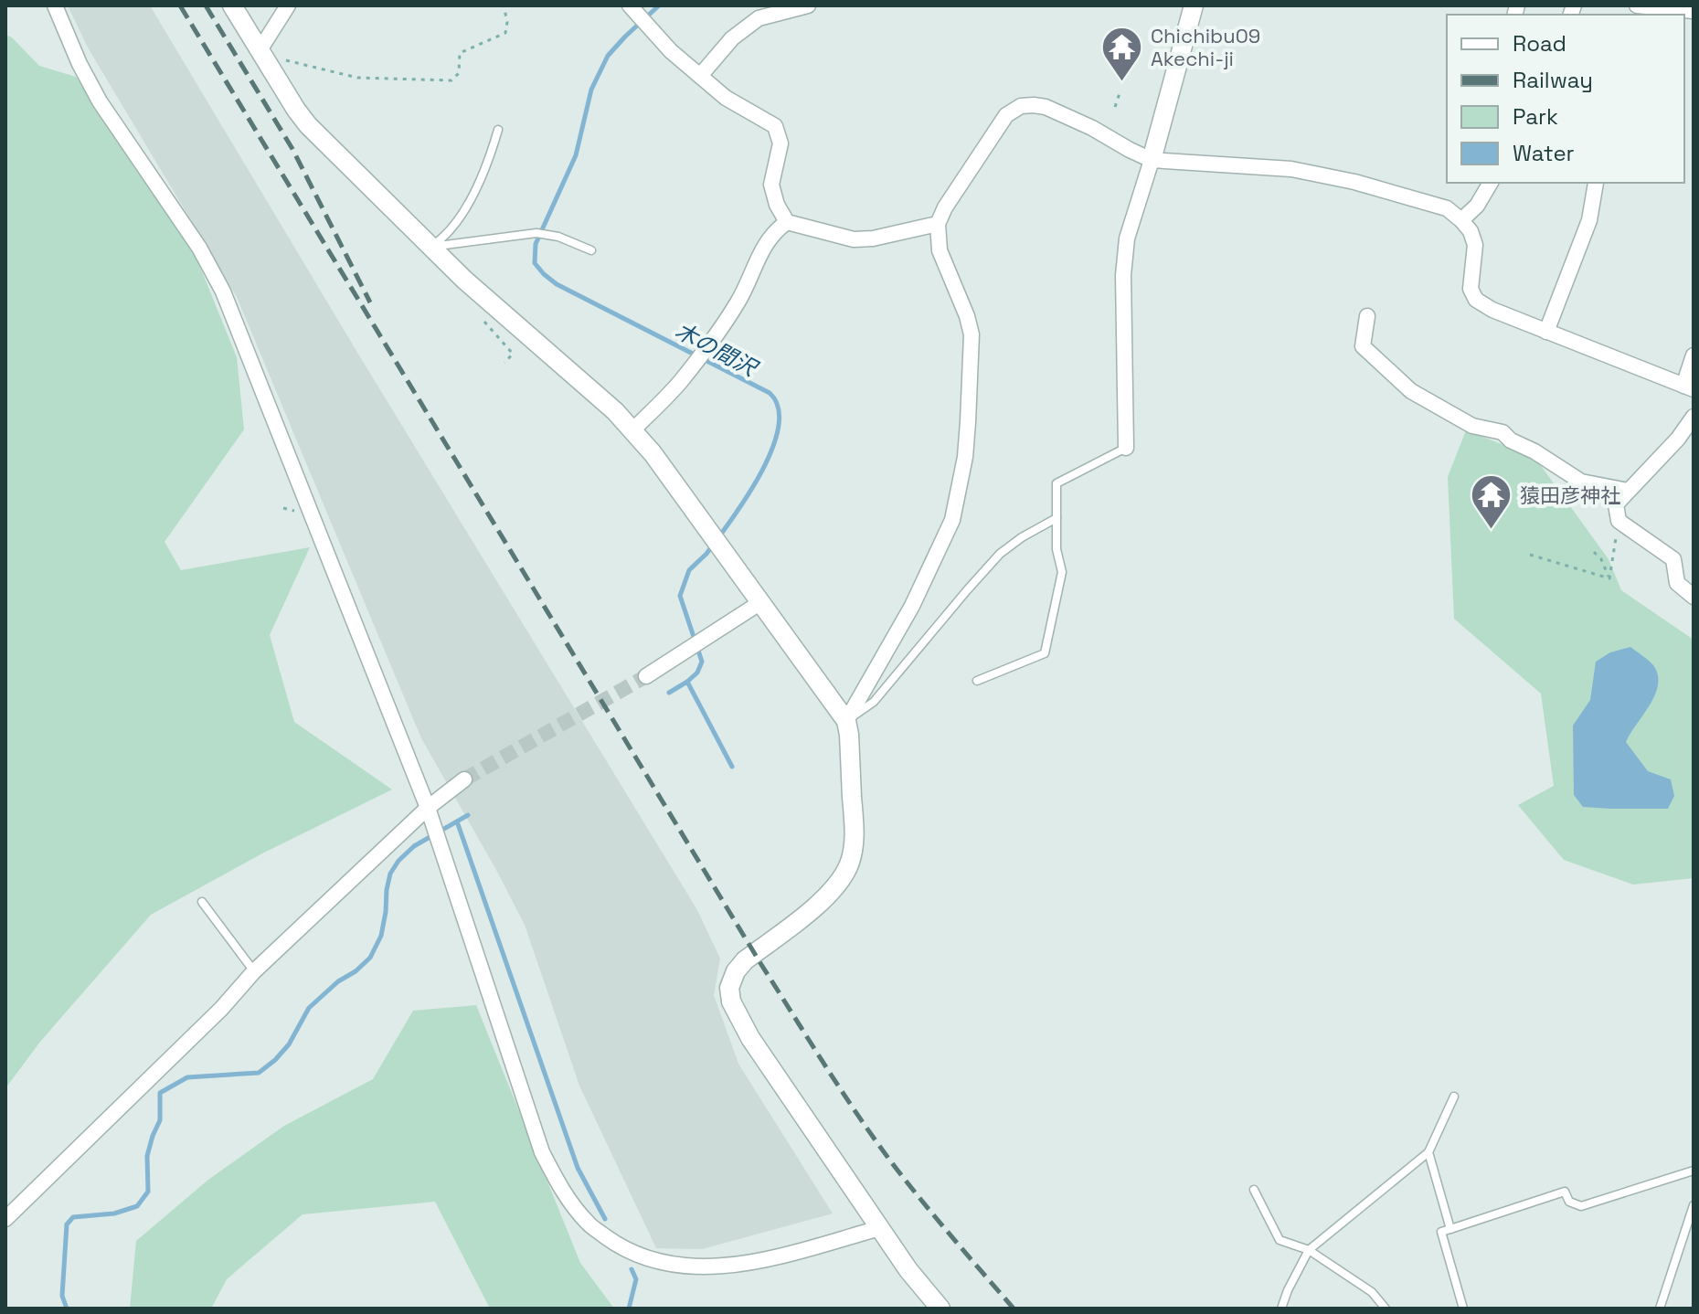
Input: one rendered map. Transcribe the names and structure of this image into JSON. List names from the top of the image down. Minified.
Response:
{"water":["木の間沢"],"places":{"temple":["Chichibu09 Akechi-ji","猿田彦神社"]},"legend":["Road","Railway","Park","Water"]}
